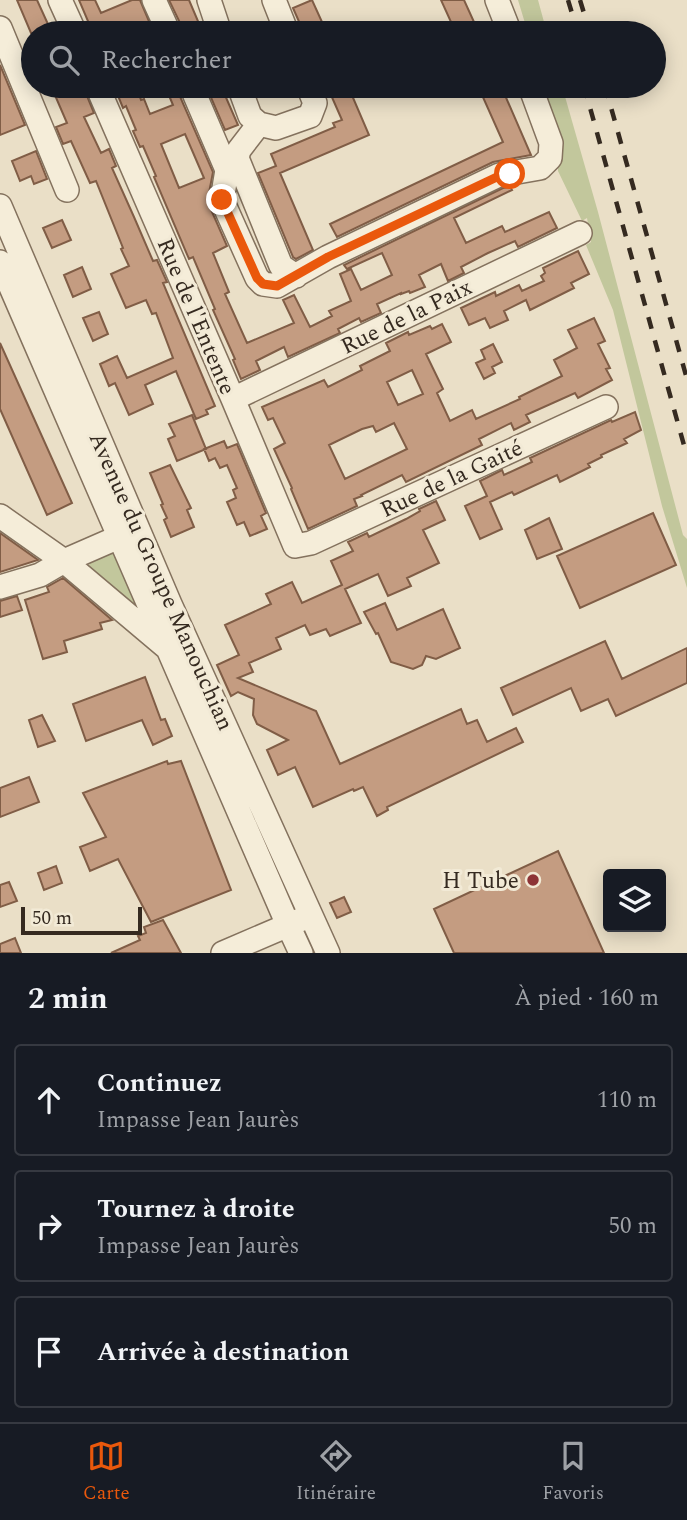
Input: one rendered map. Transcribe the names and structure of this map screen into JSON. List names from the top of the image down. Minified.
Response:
{"streets":{"street":["Rue de l'Entente","Rue de la Paix","Rue de la Gaité","Avenue du Groupe Manouchian"]},"crossings":[["Rue de l'Entente","Rue de la Paix"],["Rue de l'Entente","Rue de la Gaité"]],"places":["H Tube"],"scale_bar":"50 m","page":{"search":"Rechercher","scale":"50 m","heading":["2 min","À pied · 160 m"],"list":[["Continuez","Impasse Jean Jaurès","110 m"],["Tournez à droite","Impasse Jean Jaurès","50 m"],"Arrivée à destination"],"nav":["Carte","Itinéraire","Favoris"]}}
